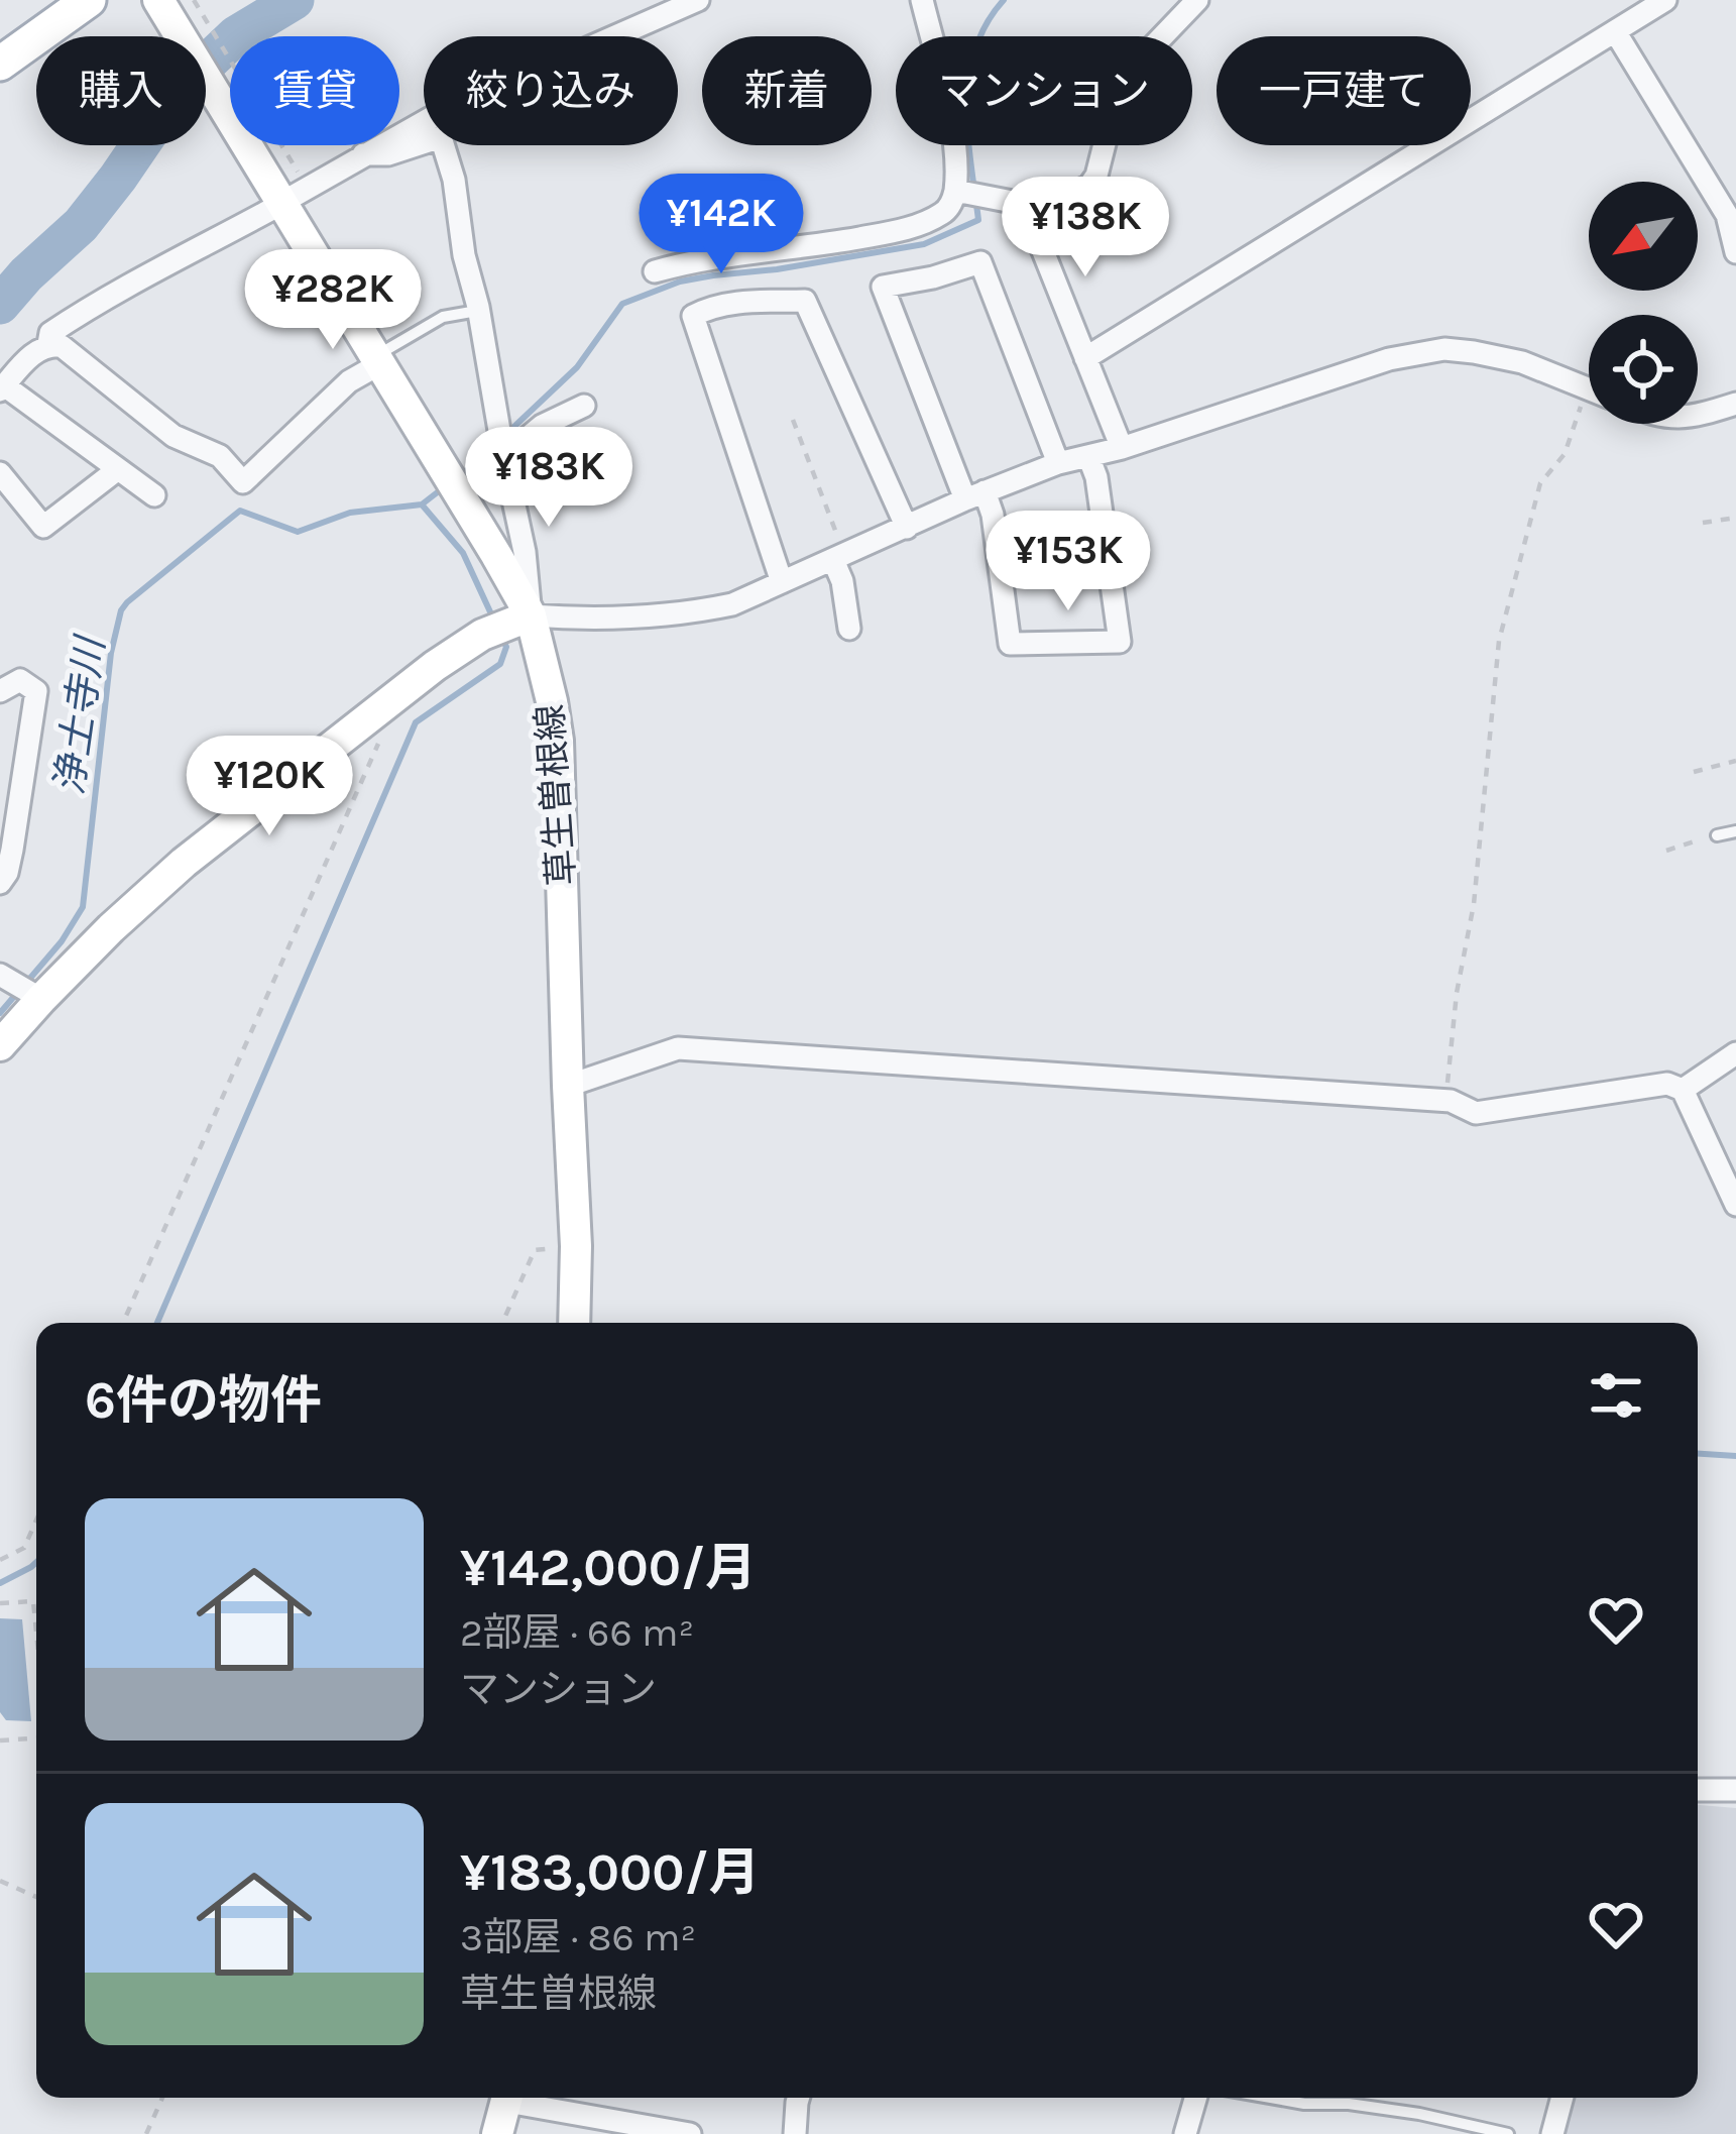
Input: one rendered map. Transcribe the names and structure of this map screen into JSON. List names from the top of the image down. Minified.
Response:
{"streets":{"main road":["草生曽根線"]},"water":["浄土寺川"],"north":"bottom left","page":{"chip":["購入","賃貸","絞り込み","新着","マンション","一戸建て"],"price":["¥142K","¥138K","¥282K","¥183K","¥153K","¥120K"],"heading":"6件の物件","list":[{"name":"¥142,000/月","note":"2部屋 · 66 m² · マンション"},{"name":"¥183,000/月","note":"3部屋 · 86 m² · 草生曽根線"}]}}
